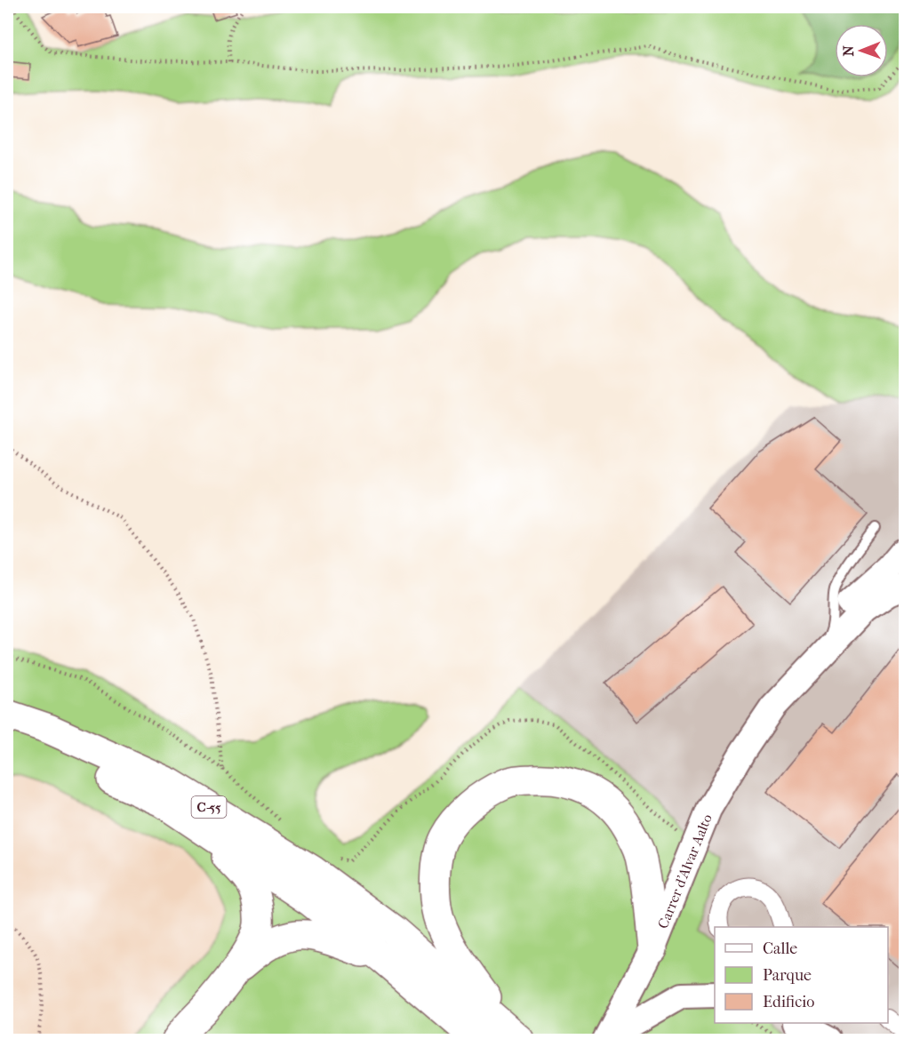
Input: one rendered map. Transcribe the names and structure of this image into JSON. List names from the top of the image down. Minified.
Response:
{"streets":{"highway":["C-55"],"street":["Carrer d'Alvar Aalto"]},"legend":["Calle","Parque","Edificio"],"north":"left"}
